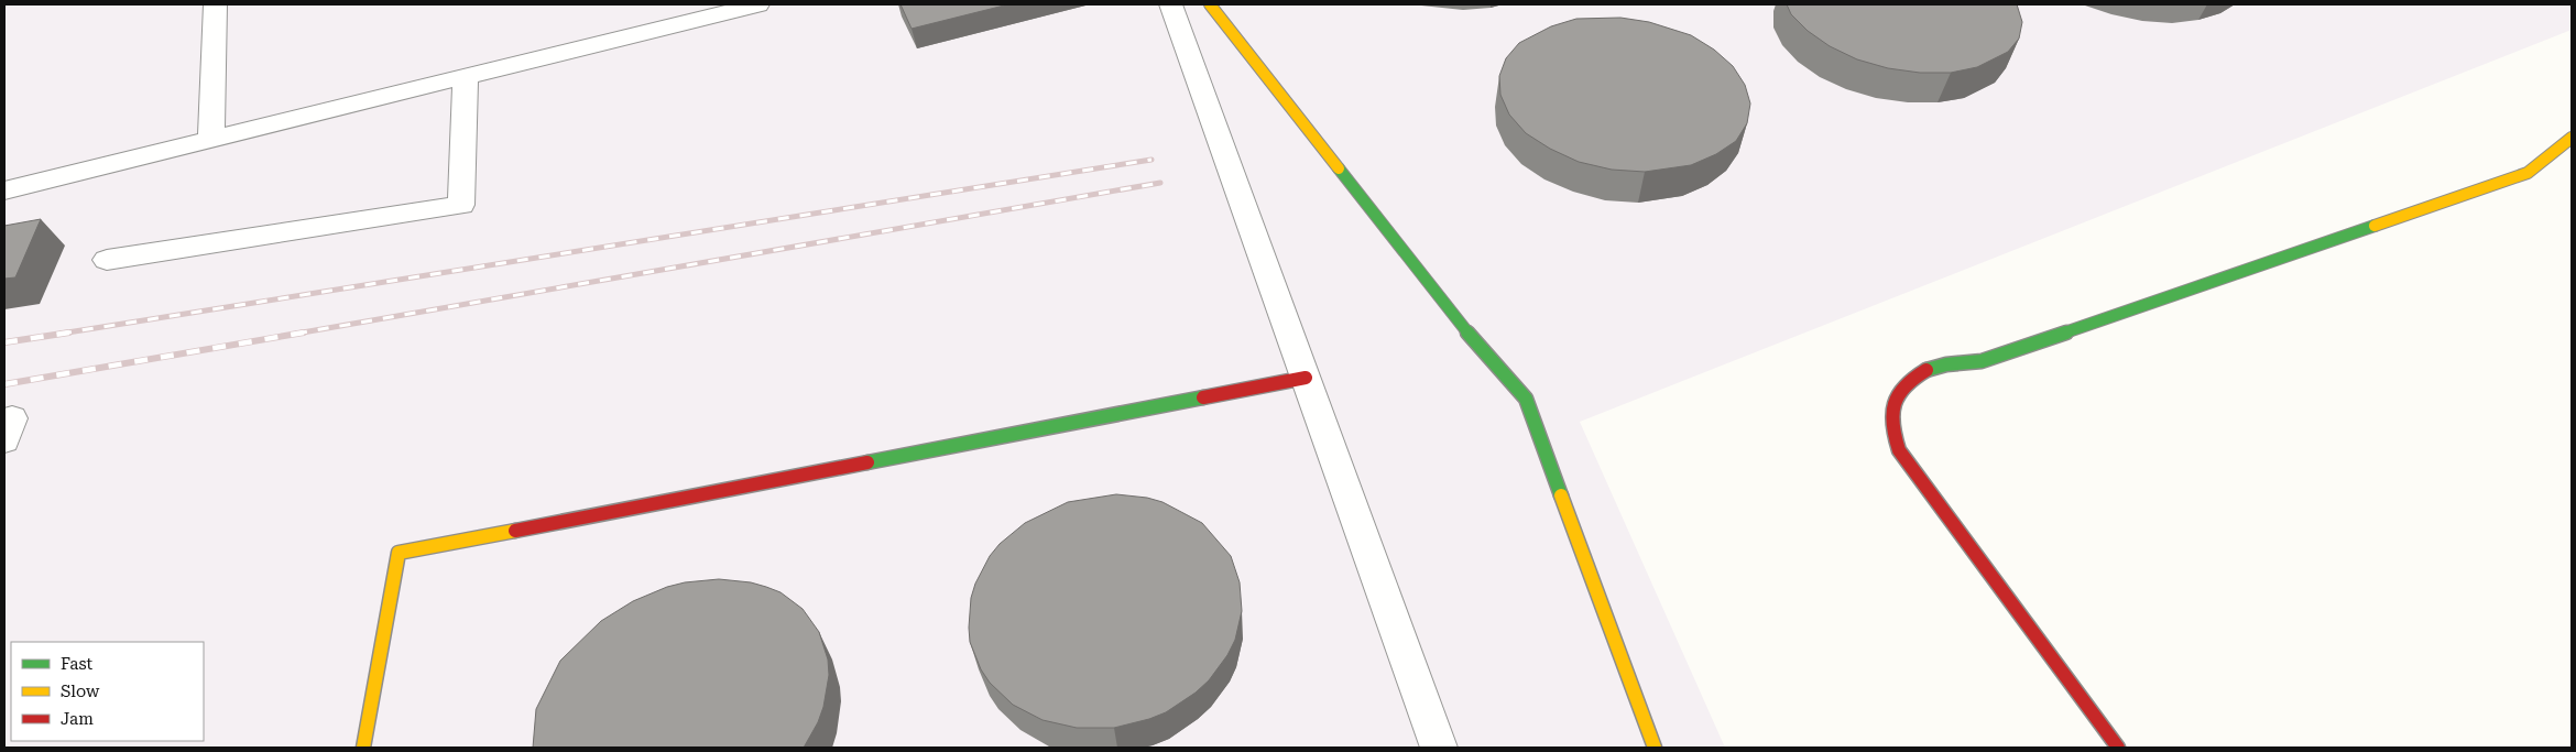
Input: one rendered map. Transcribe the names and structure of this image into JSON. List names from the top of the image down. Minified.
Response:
{"legend":["Fast","Slow","Jam"]}
